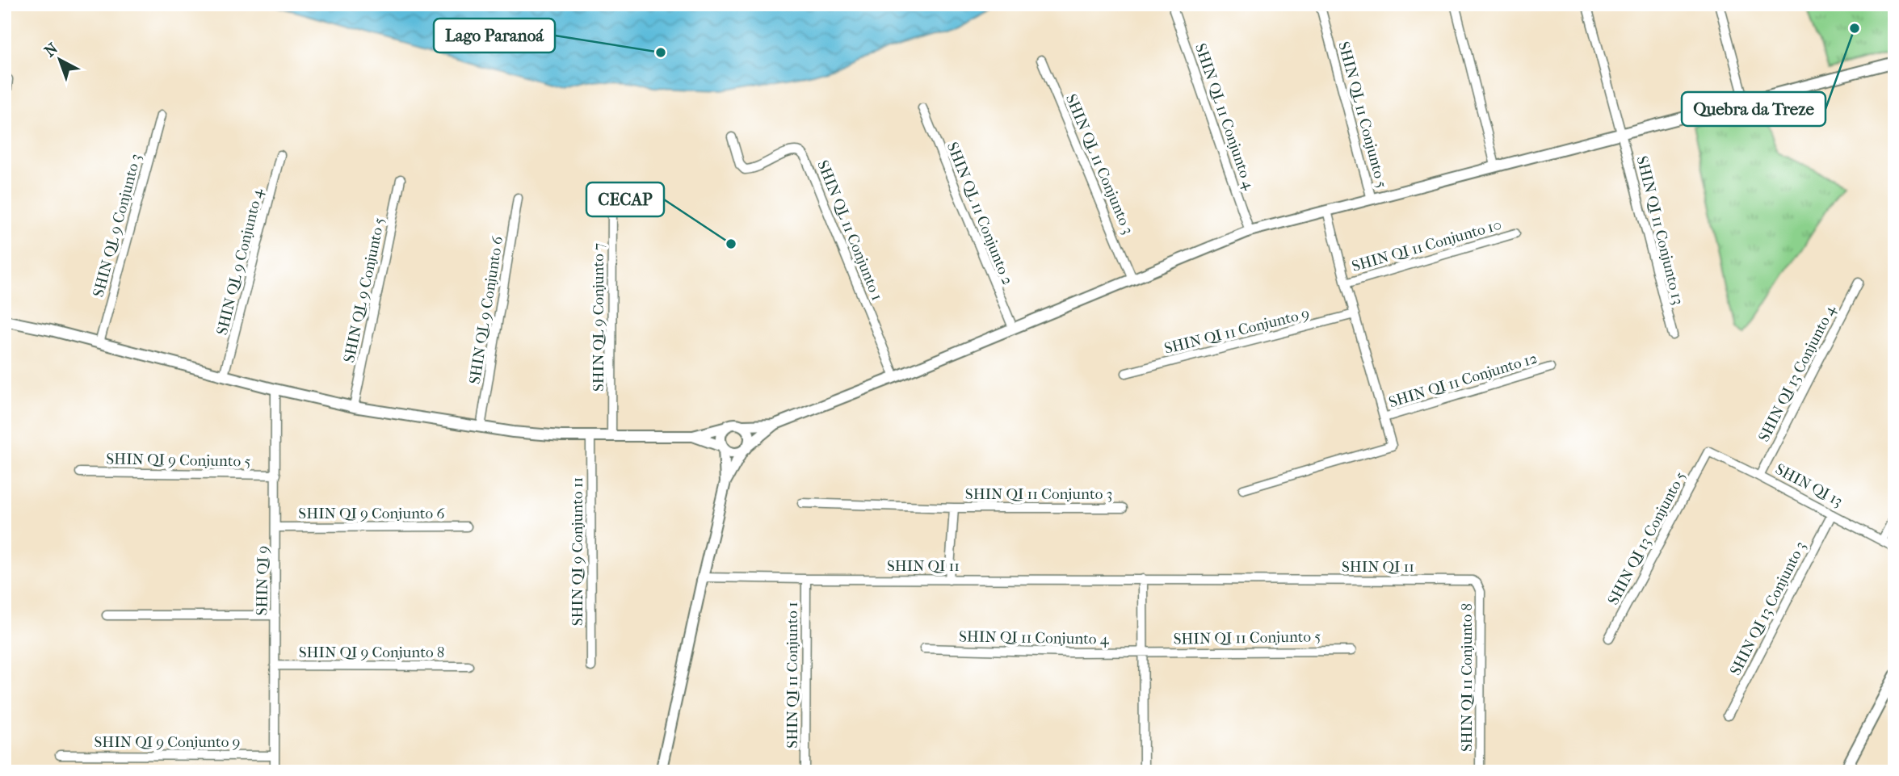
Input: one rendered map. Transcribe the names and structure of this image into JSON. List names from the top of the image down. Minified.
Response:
{"streets":{"street":["SHIN QL 11 Conjunto 5","SHIN QL 11 Conjunto 4","SHIN QL 11 Conjunto 3","SHIN QL 11 Conjunto 2","SHIN QL 9 Conjunto 3","SHIN QL 11 Conjunto 1","SHIN QI 11 Conjunto 13","SHIN QI 11 Conjunto 10","SHIN QL 9 Conjunto 4","SHIN QL 9 Conjunto 5","SHIN QL 9 Conjunto 6","SHIN QL 9 Conjunto 7","SHIN QI 11 Conjunto 9","SHIN QI 13 Conjunto 4","SHIN QI 11 Conjunto 12","SHIN QI 9 Conjunto 5","SHIN QI 13","SHIN QI 11 Conjunto 3","SHIN QI 9 Conjunto 6","SHIN QI 13 Conjunto 5","SHIN QI 9 Conjunto 11","SHIN QI 11","SHIN QI 9","SHIN QI 13 Conjunto 3","SHIN QI 11 Conjunto 4","SHIN QI 11 Conjunto 5","SHIN QI 9 Conjunto 8","SHIN QI 11 Conjunto 1","SHIN QI 11 Conjunto 8","SHIN QI 9 Conjunto 9"]},"crossings":[["SHIN QI 13 Conjunto 4","SHIN QI 13"],["SHIN QI 9 Conjunto 5","SHIN QI 9"],["SHIN QI 13","SHIN QI 13 Conjunto 5"],["SHIN QI 13","SHIN QI 13 Conjunto 3"],["SHIN QI 9 Conjunto 6","SHIN QI 9"],["SHIN QI 11","SHIN QI 11 Conjunto 1"],["SHIN QI 11","SHIN QI 11 Conjunto 8"],["SHIN QI 9","SHIN QI 9 Conjunto 8"],["SHIN QI 9","SHIN QI 9 Conjunto 9"],["SHIN QI 11 Conjunto 4","SHIN QI 11 Conjunto 5"]],"places":["Quebra da Treze","Lago Paranoá","CECAP"],"north":"top left"}
